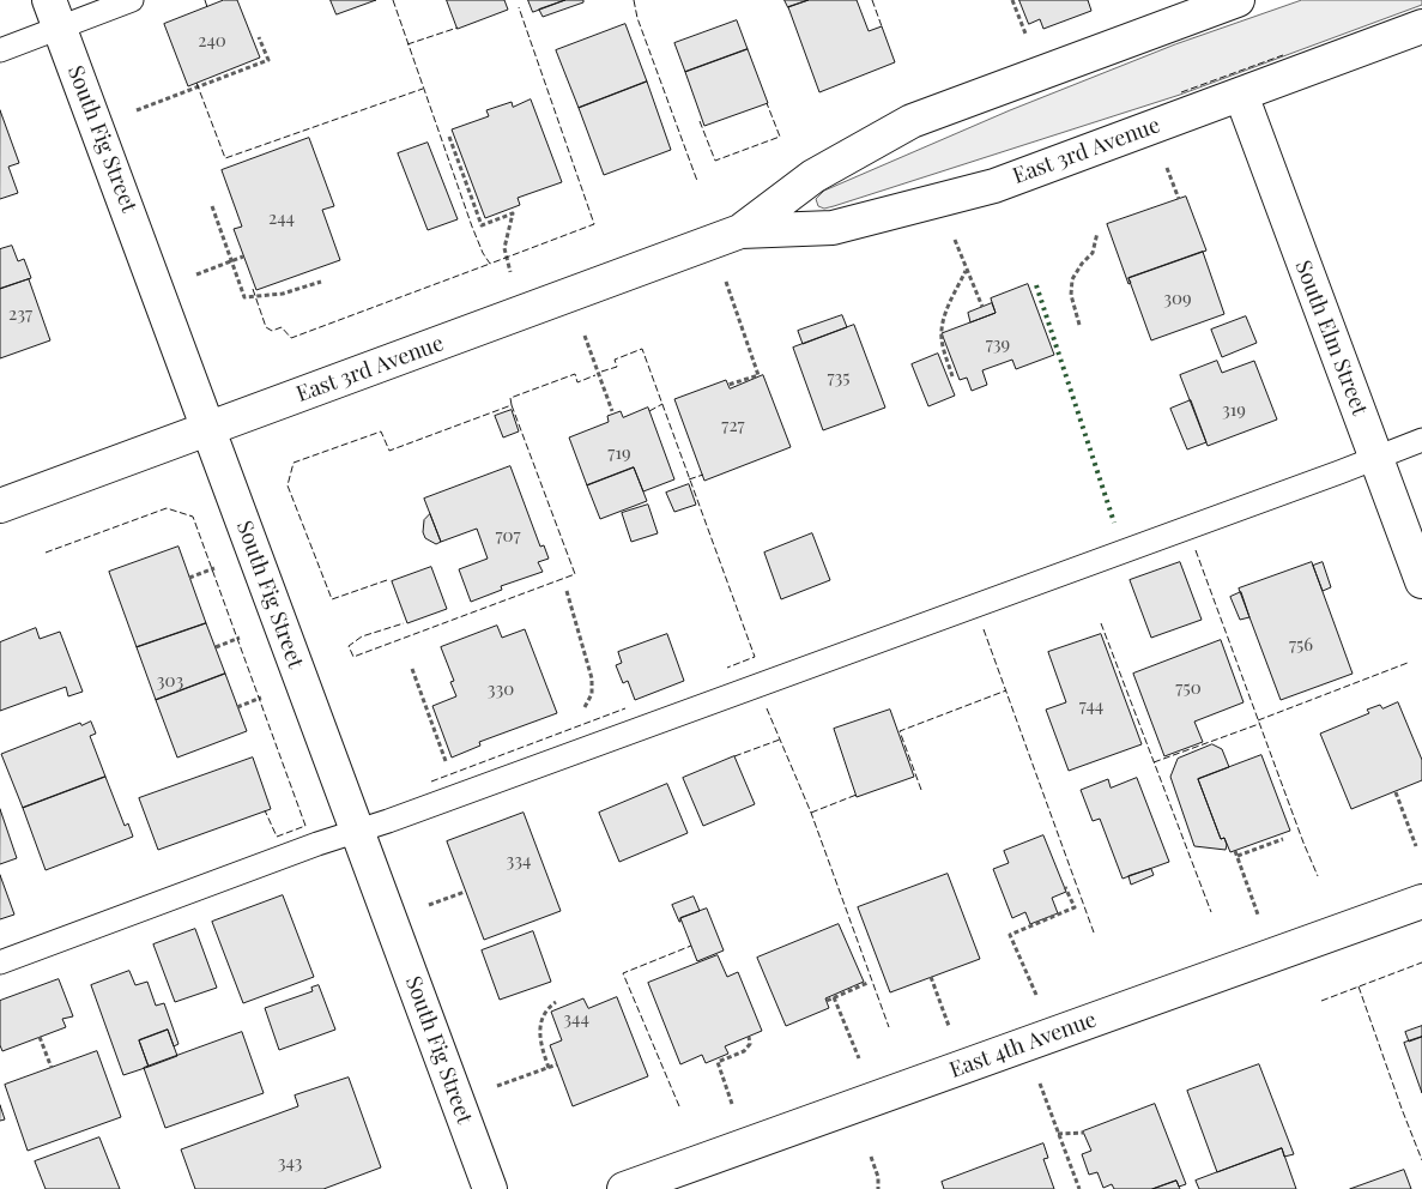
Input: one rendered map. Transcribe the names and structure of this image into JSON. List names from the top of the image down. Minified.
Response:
{"streets":{"street":["South Fig Street","East 3rd Avenue","South Elm Street","East 4th Avenue"]},"crossings":[["South Fig Street","East 3rd Avenue"],["East 3rd Avenue","South Elm Street"]],"house_numbers":["240","244","309","237","739","735","319","727","719","707","756","303","750","330","744","334","344","343"]}
